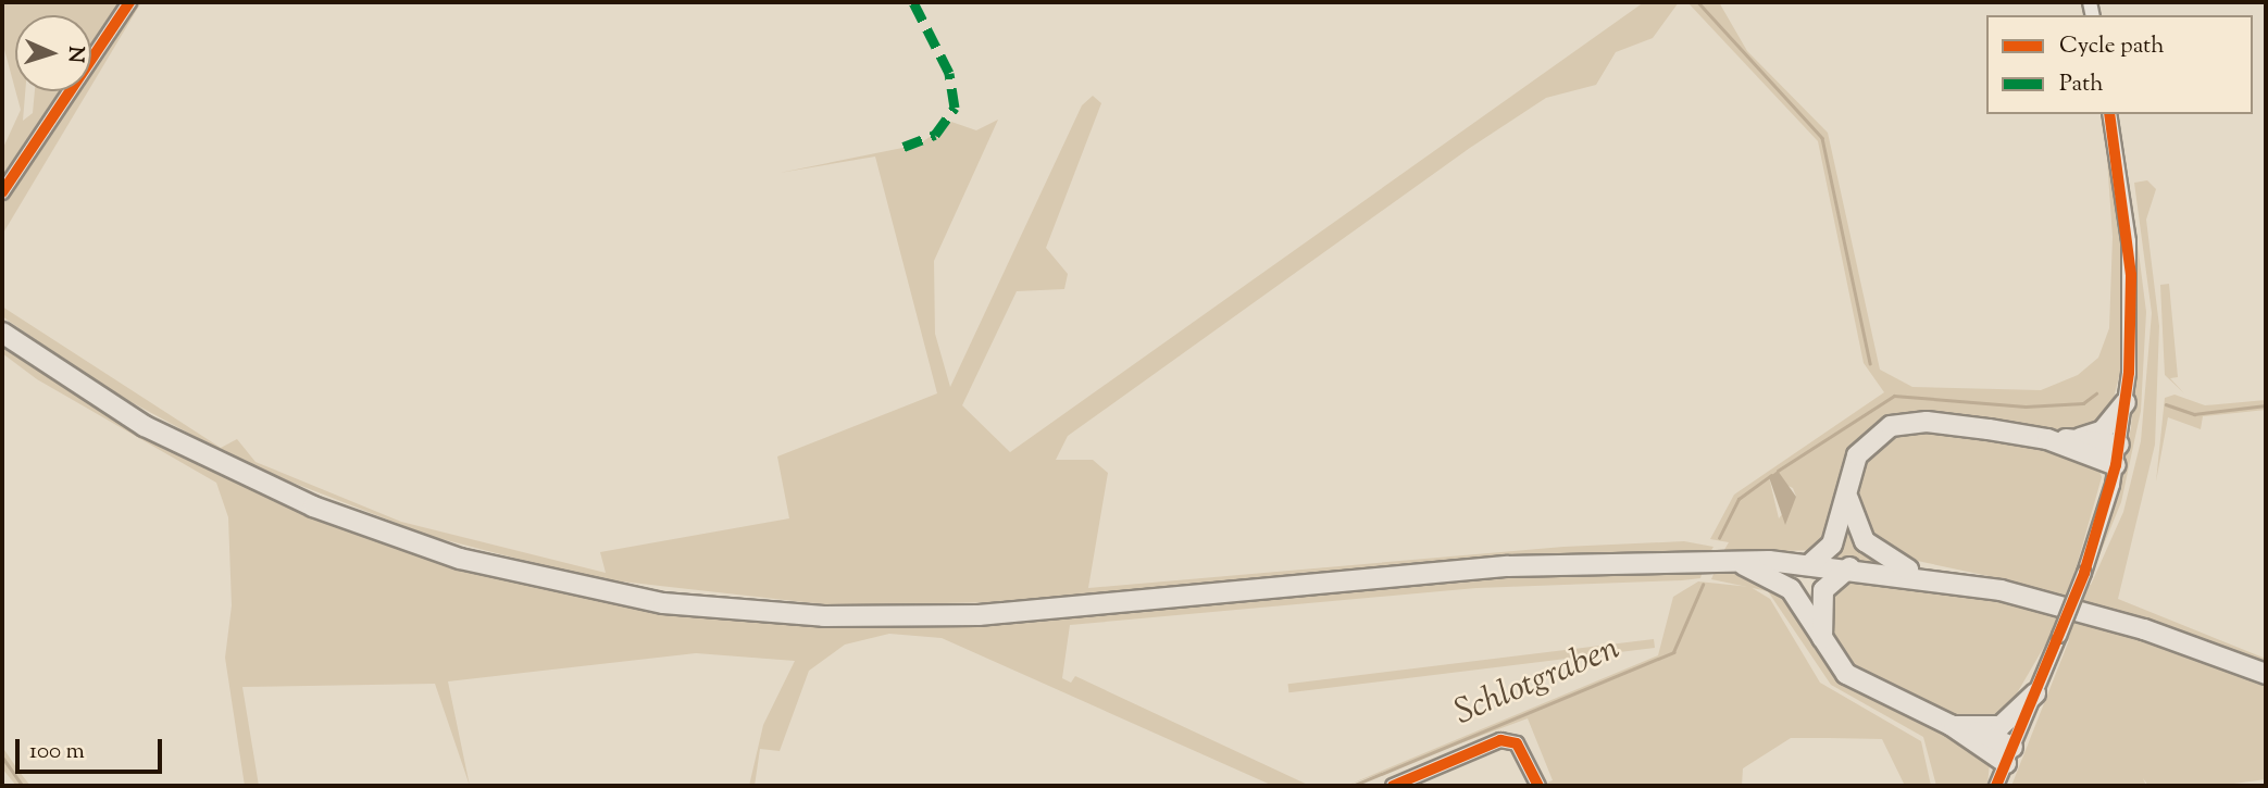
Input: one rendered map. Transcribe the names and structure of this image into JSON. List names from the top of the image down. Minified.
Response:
{"water":["Schlotgraben"],"legend":["Cycle path","Path"],"scale_bar":"100 m","north":"right"}
